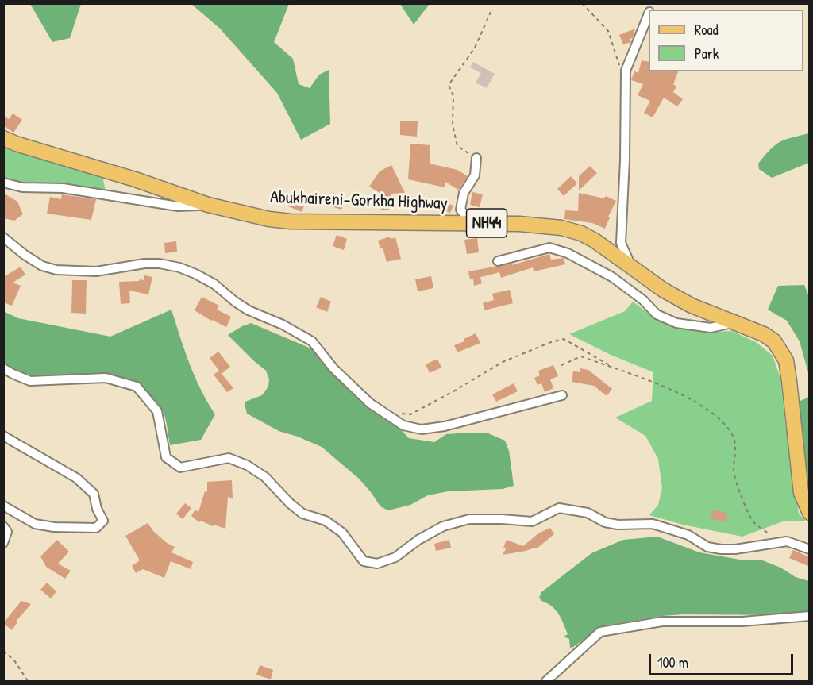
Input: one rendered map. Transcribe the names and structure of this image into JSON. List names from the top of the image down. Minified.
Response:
{"streets":{"main road":["Abukhaireni-Gorkha Highway","NH44"]},"legend":["Road","Park"],"scale_bar":"100 m"}
